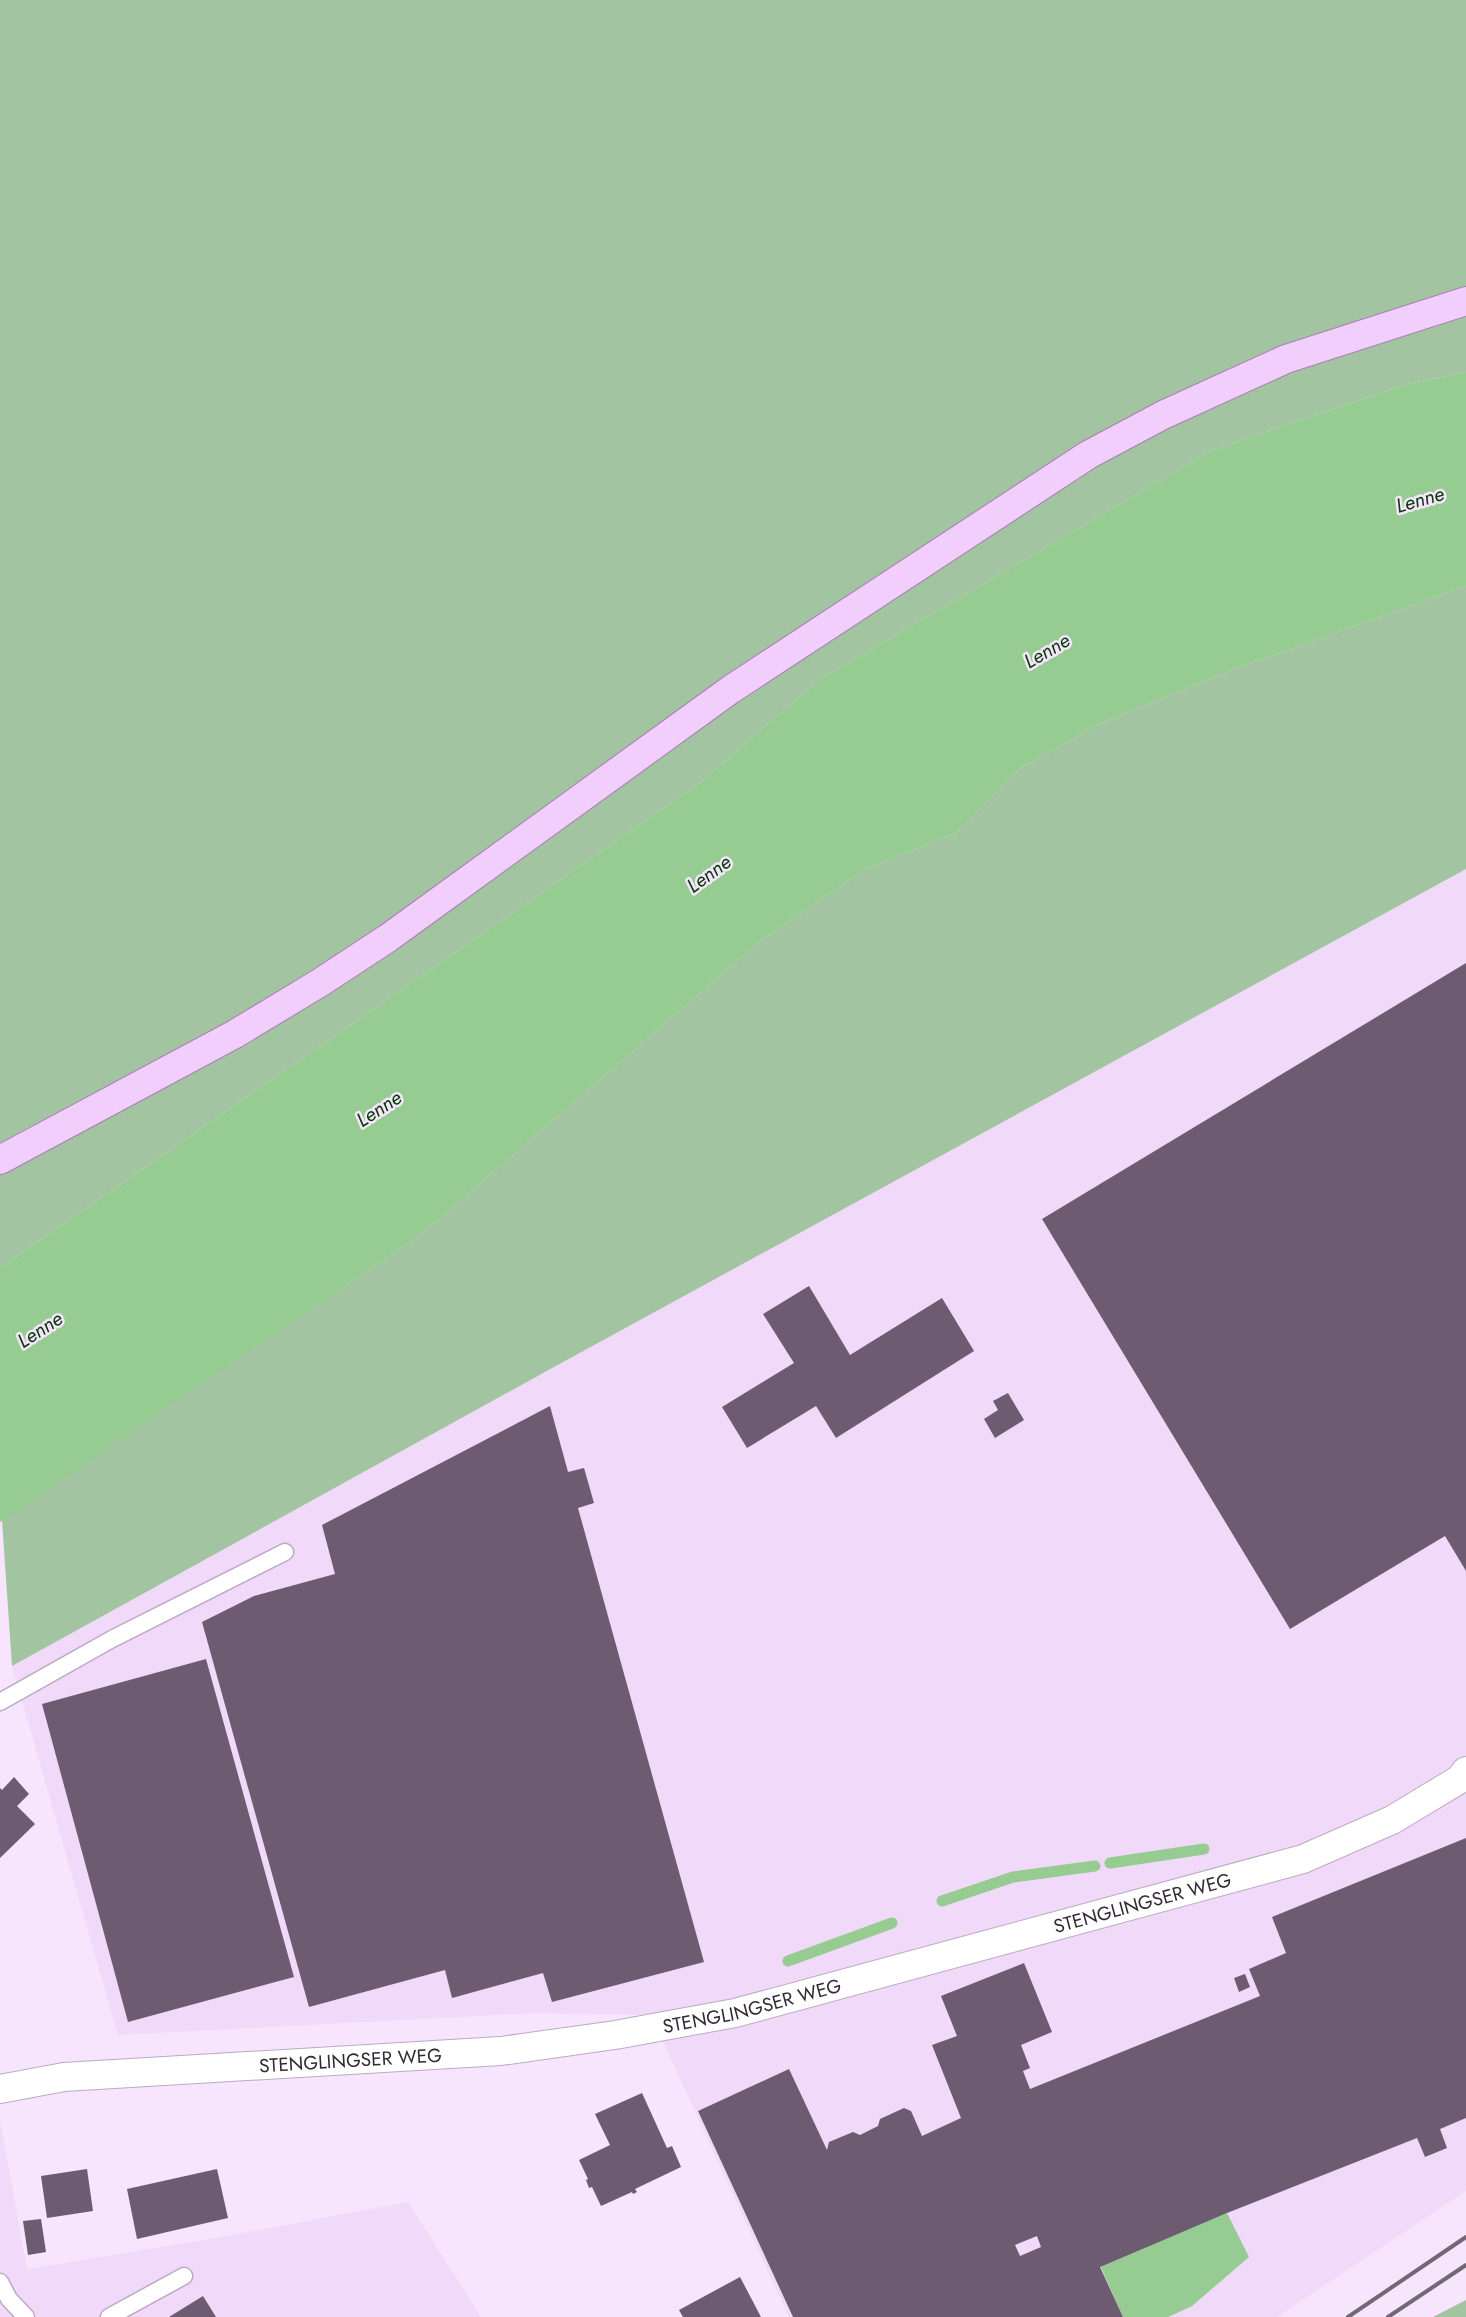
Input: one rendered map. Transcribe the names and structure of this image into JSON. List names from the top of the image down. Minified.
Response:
{"streets":{"street":["STENGLINGSER WEG"]},"water":["Lenne"]}
